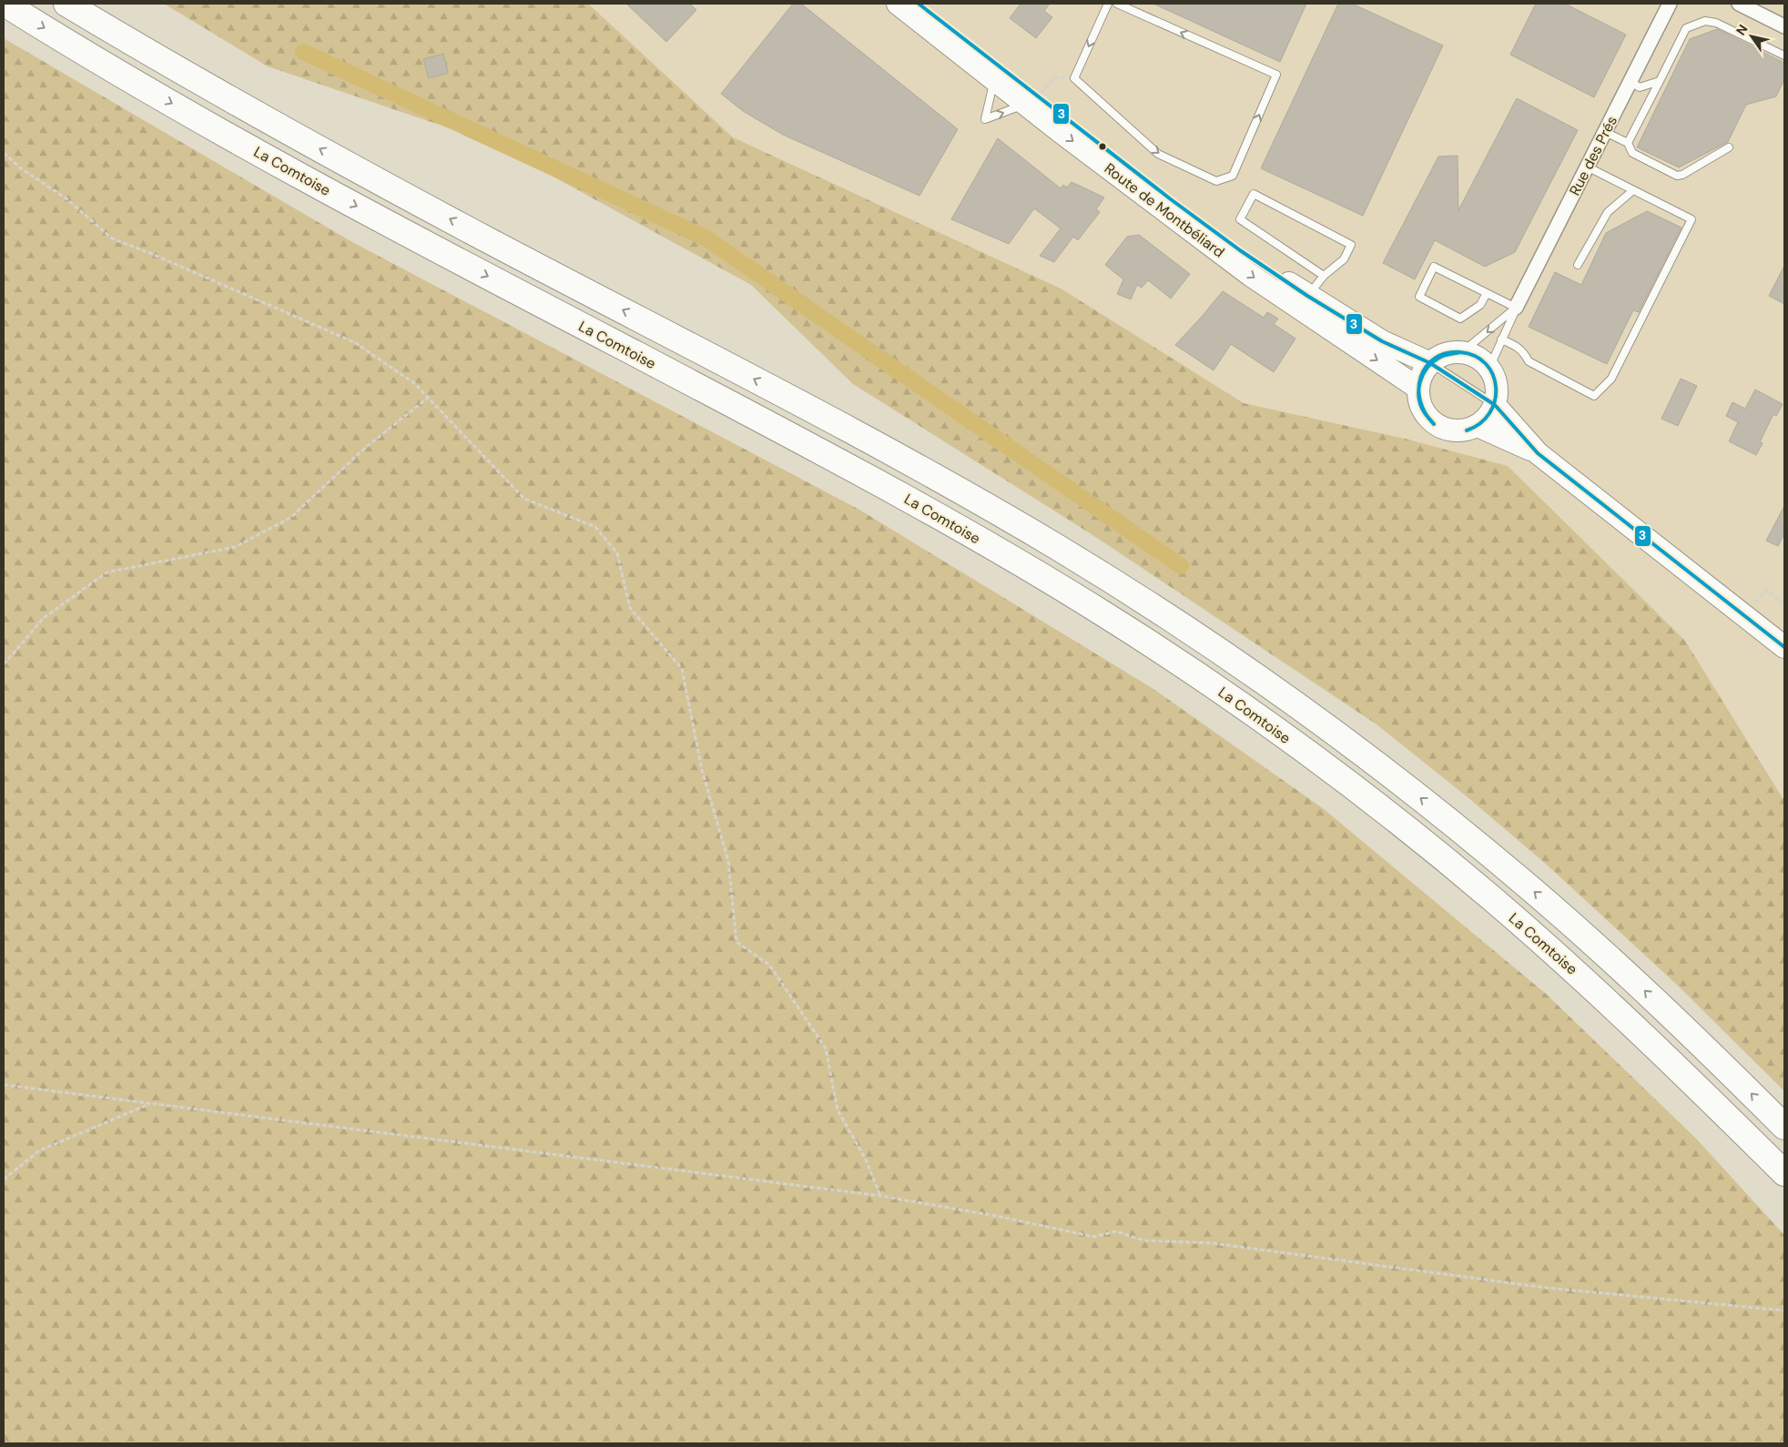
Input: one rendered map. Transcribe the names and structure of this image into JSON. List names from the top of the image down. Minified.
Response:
{"streets":{"highway":["La Comtoise"],"main road":["Route de Montbéliard"],"street":["Rue des Prés"]},"lines":["transit line 3"],"north":"top left"}
